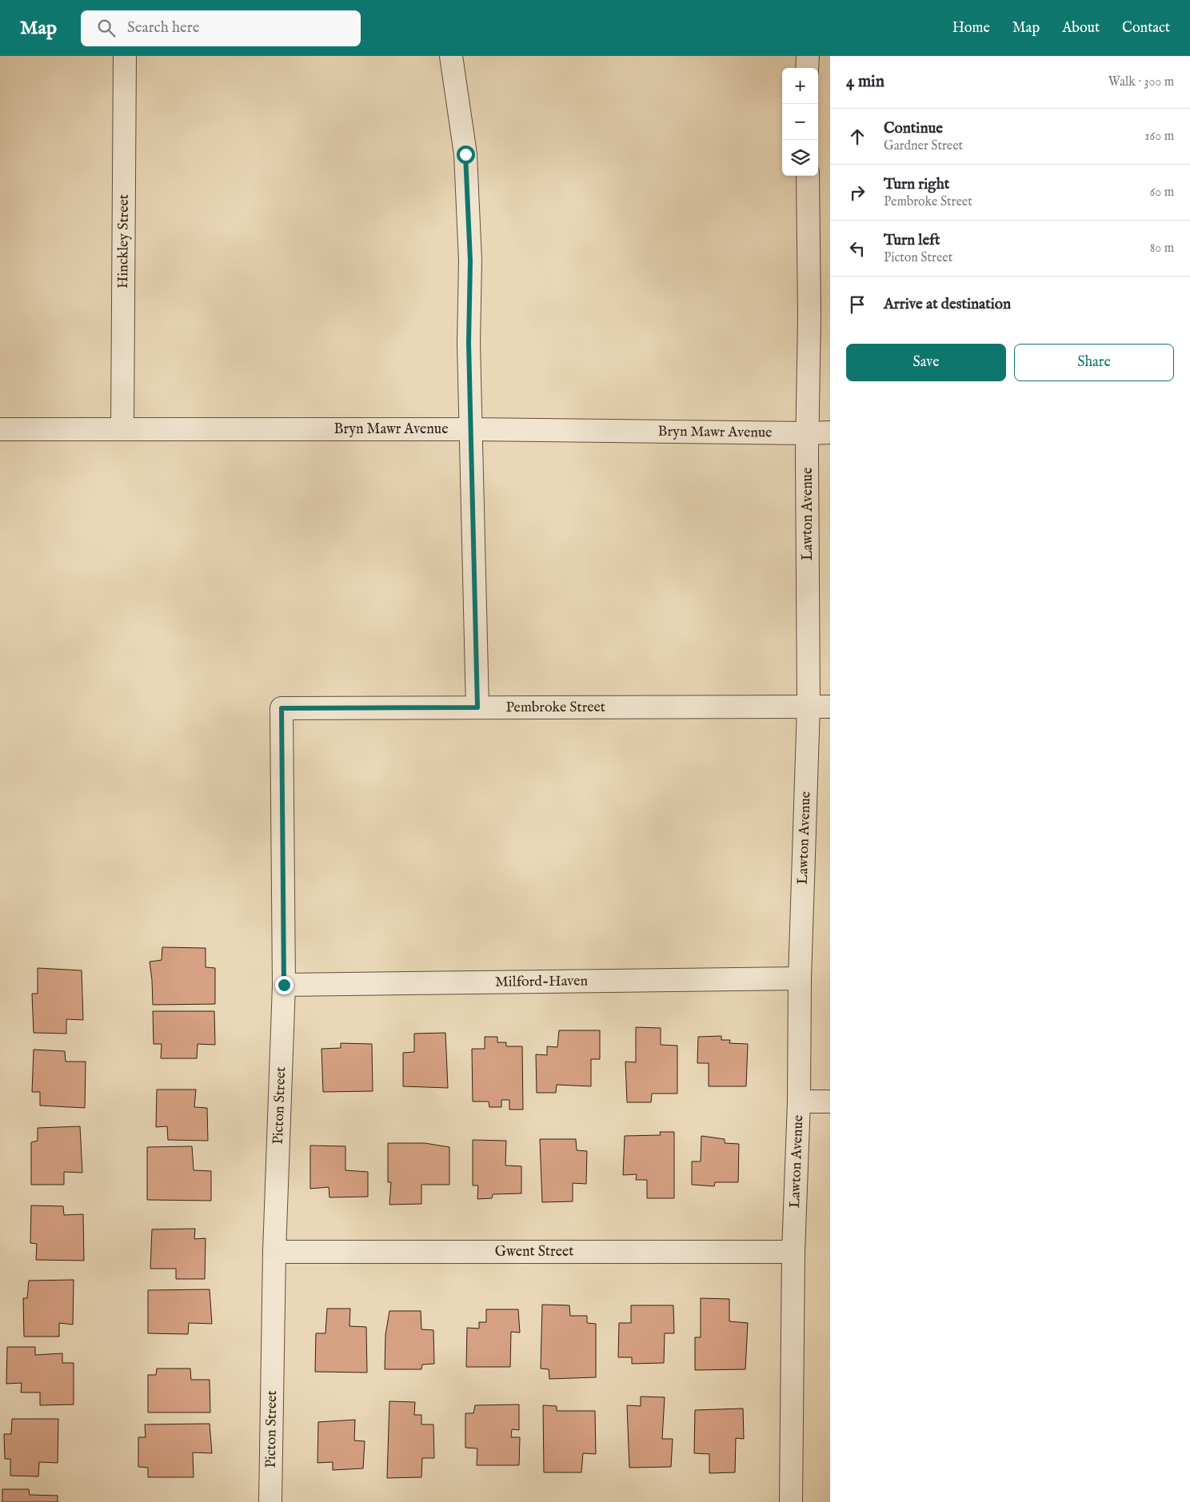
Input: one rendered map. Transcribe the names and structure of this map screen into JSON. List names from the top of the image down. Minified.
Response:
{"streets":{"street":["Hinckley Street","Bryn Mawr Avenue","Lawton Avenue","Pembroke Street","Milford-Haven","Picton Street","Gwent Street"]},"crossings":[["Hinckley Street","Bryn Mawr Avenue"],["Bryn Mawr Avenue","Lawton Avenue"],["Lawton Avenue","Pembroke Street"],["Lawton Avenue","Milford-Haven"],["Lawton Avenue","Gwent Street"],["Pembroke Street","Picton Street"],["Milford-Haven","Picton Street"],["Picton Street","Gwent Street"]],"page":{"header":"Map","search":"Search here","nav":["Home","Map","About","Contact"],"heading":["4 min","Walk · 300 m"],"map_buttons":["+","−"],"list":[["Continue","Gardner Street","160 m"],["Turn right","Pembroke Street","60 m"],["Turn left","Picton Street","80 m"],"Arrive at destination"],"buttons":["Save","Share"]}}
